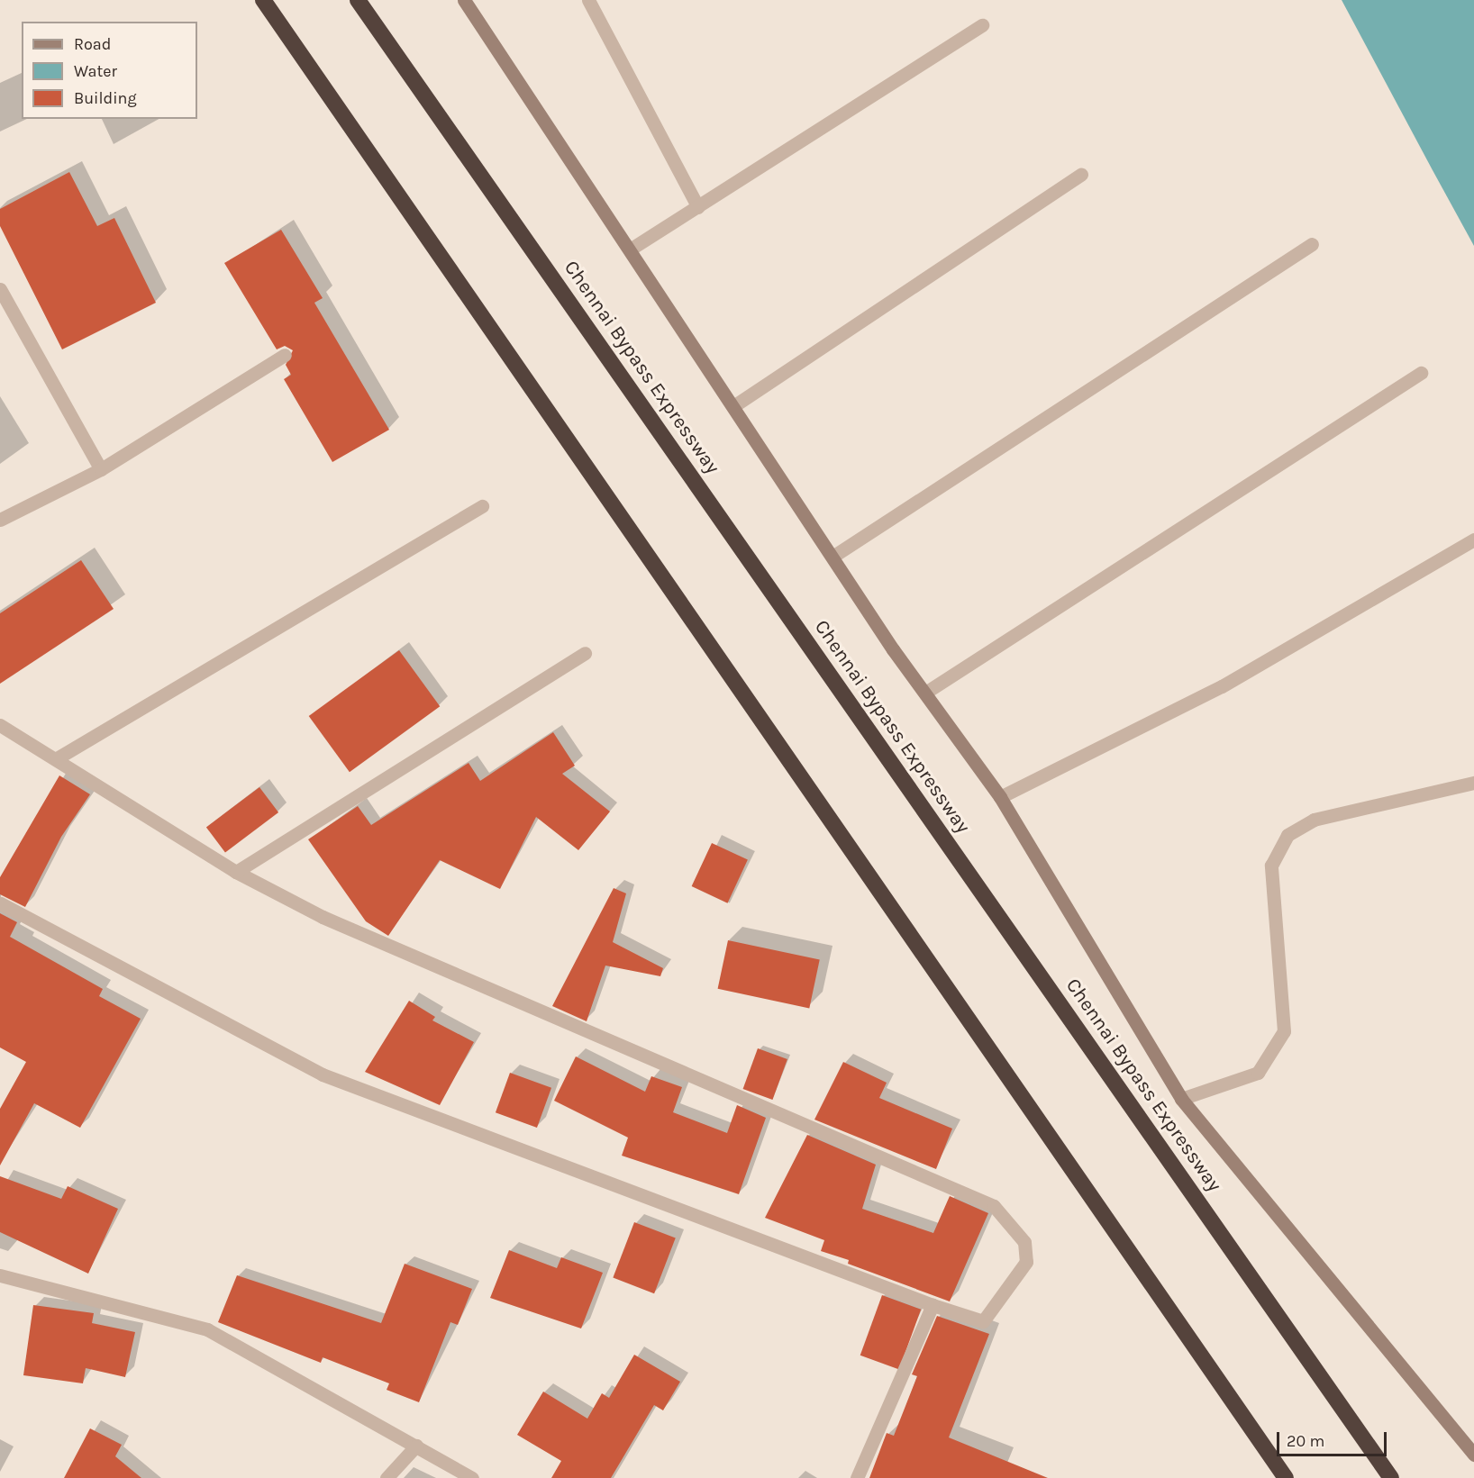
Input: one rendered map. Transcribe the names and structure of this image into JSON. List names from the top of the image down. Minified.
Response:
{"streets":{"highway":["Chennai Bypass Expressway"]},"legend":["Road","Water","Building"],"scale_bar":"20 m"}
